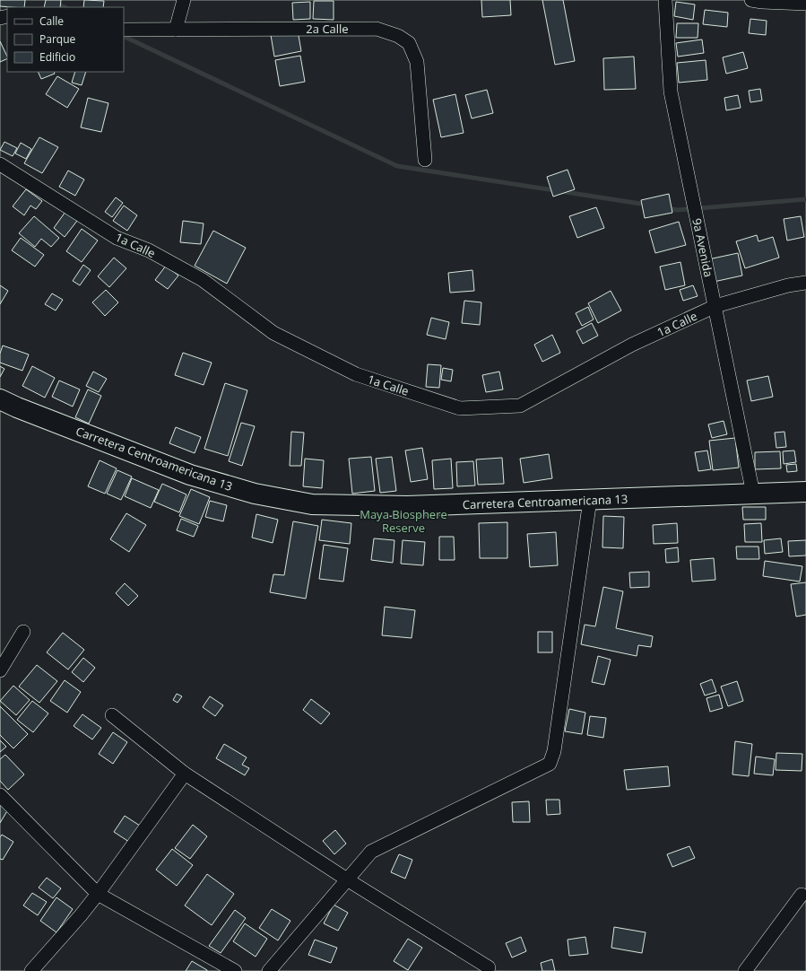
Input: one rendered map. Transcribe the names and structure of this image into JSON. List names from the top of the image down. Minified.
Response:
{"streets":{"highway":["Carretera Centroamericana 13"],"street":["2a Calle","1a Calle","9a Avenida"]},"crossings":[["1a Calle","9a Avenida"],["9a Avenida","Carretera Centroamericana 13"]],"parks":["Maya Biosphere Reserve"],"legend":["Calle","Parque","Edificio"]}
